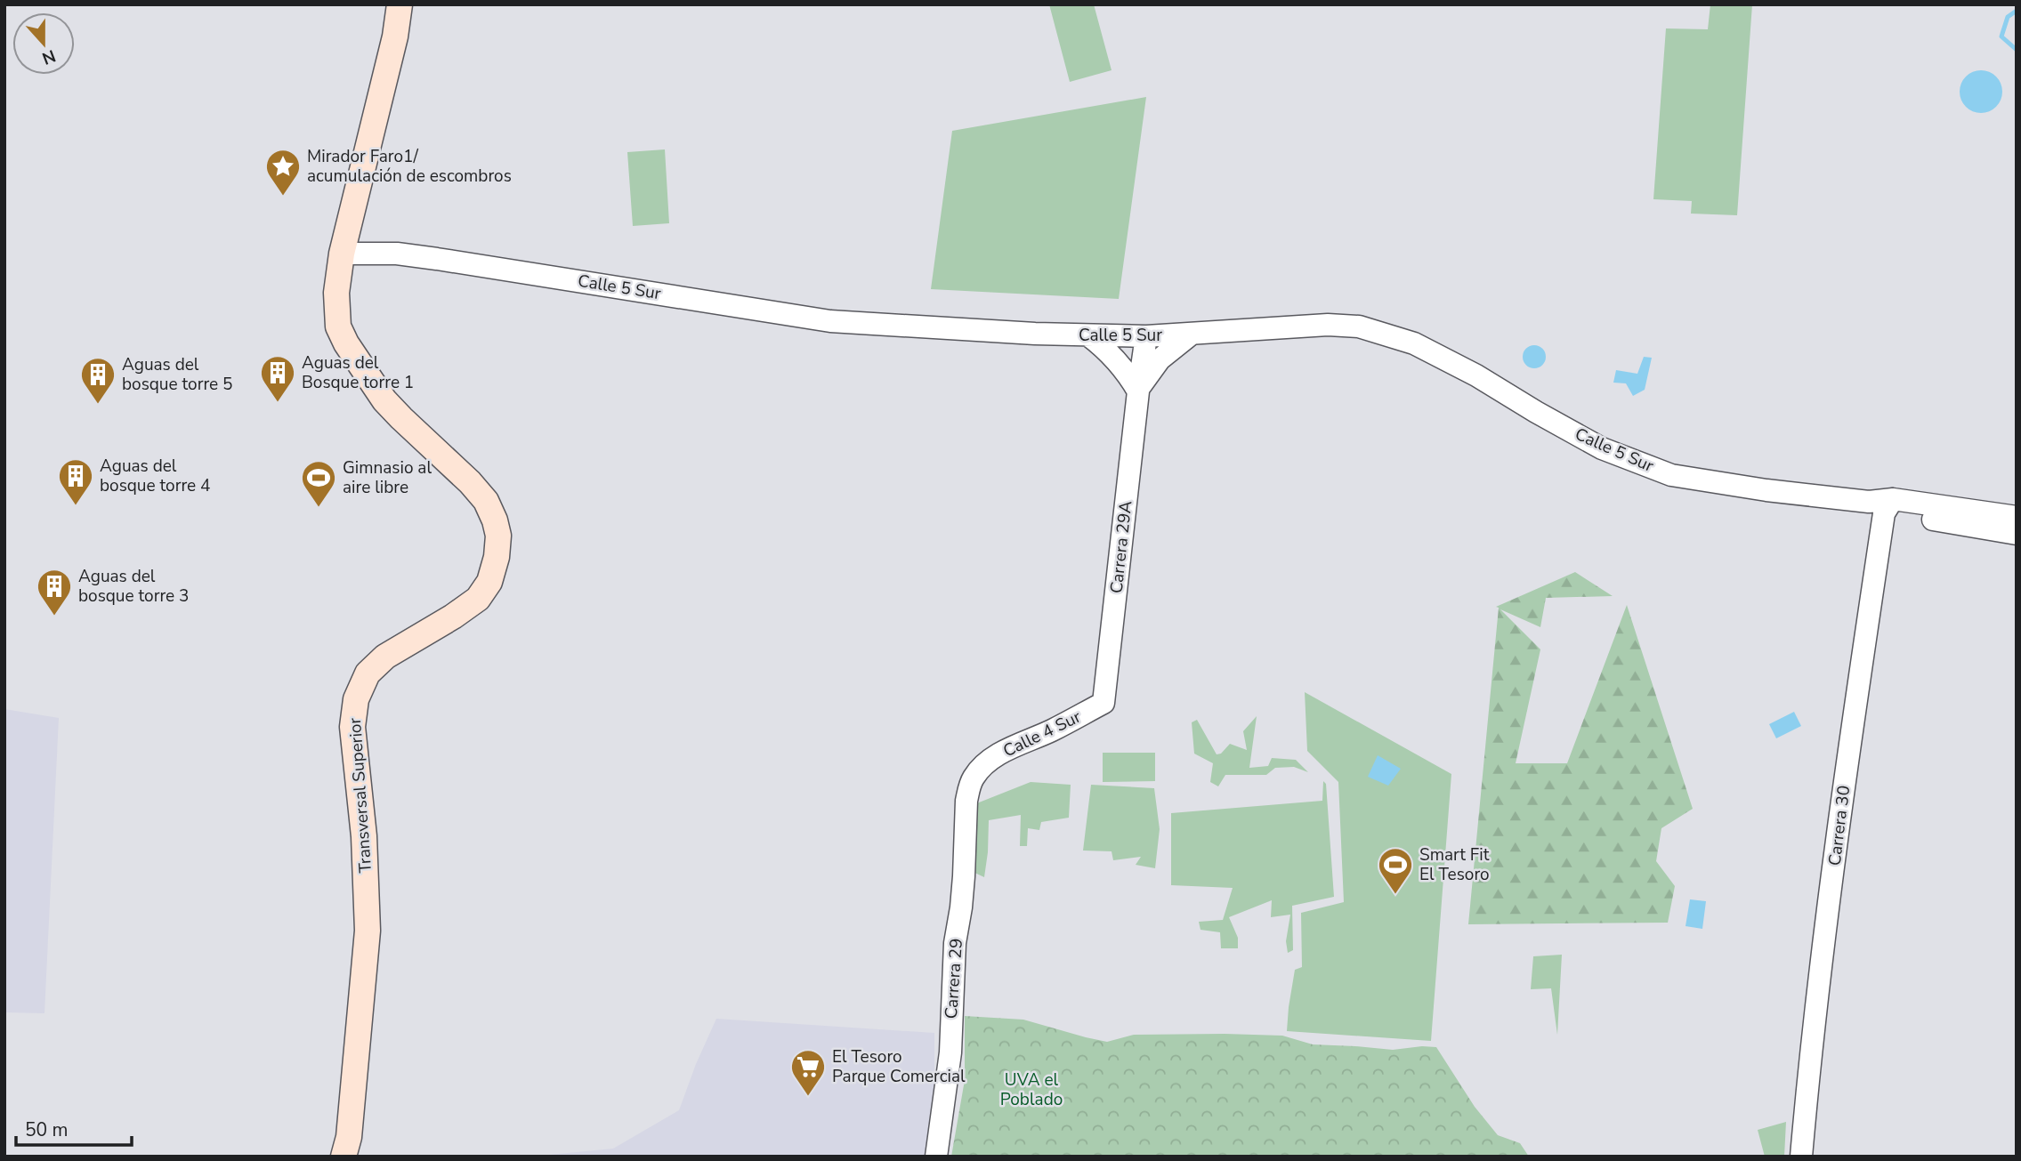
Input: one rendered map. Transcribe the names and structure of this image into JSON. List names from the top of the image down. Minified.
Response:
{"streets":{"main road":["Transversal Superior"],"street":["Calle 5 Sur","Carrera 29A","Calle 4 Sur","Carrera 30","Carrera 29"]},"crossings":[["Calle 5 Sur","Carrera 29A"],["Calle 5 Sur","Transversal Superior"],["Calle 5 Sur","Carrera 30"],["Carrera 29A","Calle 4 Sur"],["Calle 4 Sur","Carrera 29"]],"parks":["UVA el Poblado"],"places":{"place":["Mirador Faro1/ acumulación de escombros"],"building":["Aguas del Bosque torre 1","Aguas del bosque torre 5","Aguas del bosque torre 4","Aguas del bosque torre 3"],"sports":["Gimnasio al aire libre","Smart Fit El Tesoro"],"supermarket":["El Tesoro Parque Comercial"]},"scale_bar":"50 m","north":"bottom"}
